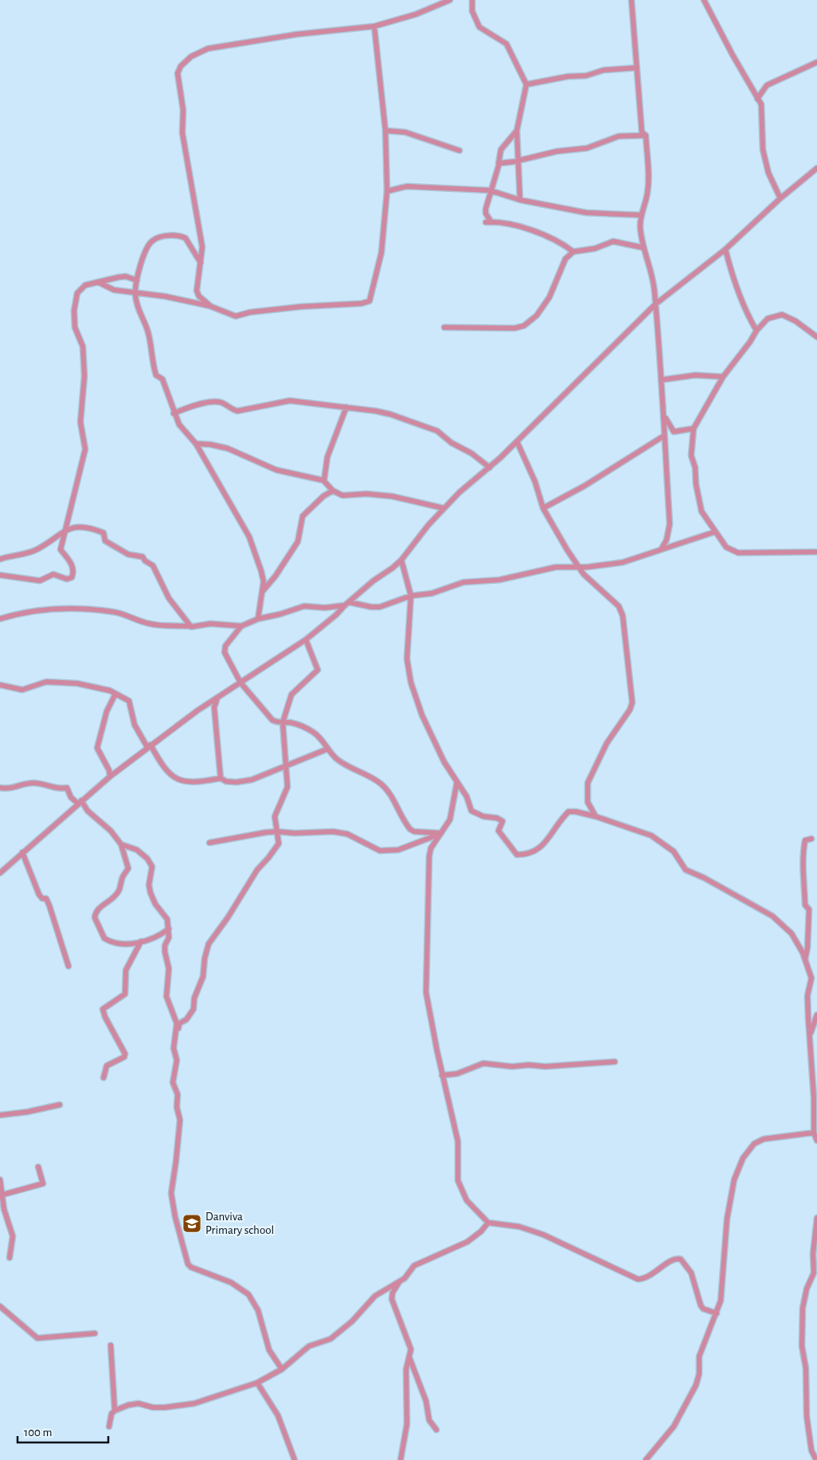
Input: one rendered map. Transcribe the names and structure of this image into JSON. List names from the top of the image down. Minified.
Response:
{"places":{"school or university":["Danviva Primary school"]},"scale_bar":"100 m"}
